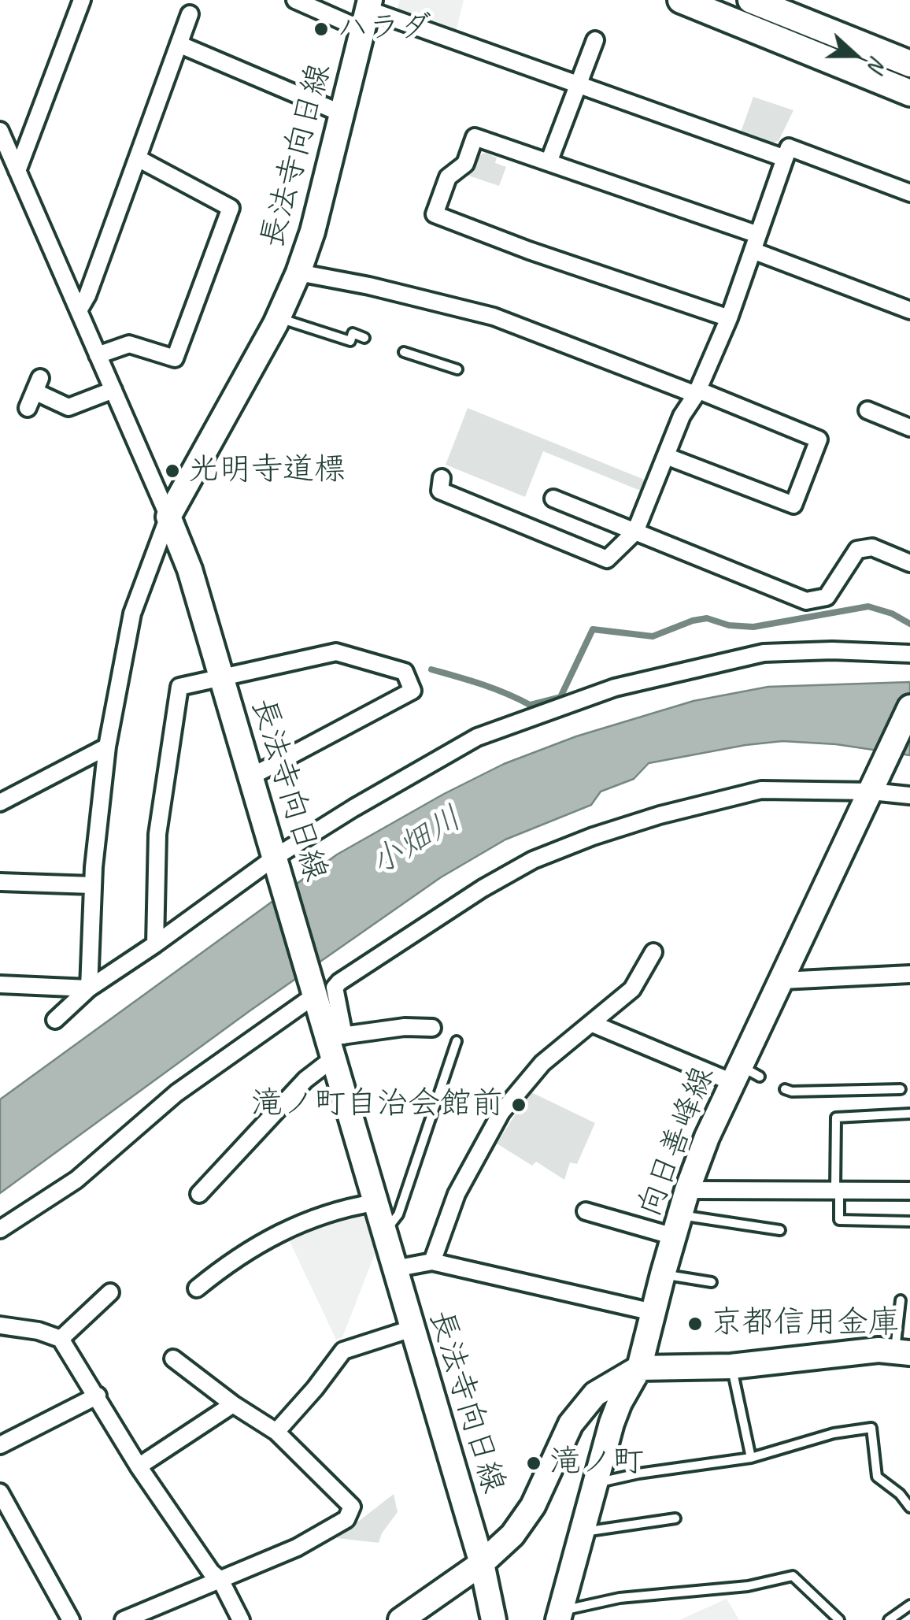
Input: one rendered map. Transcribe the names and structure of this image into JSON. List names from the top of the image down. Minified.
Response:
{"streets":{"main road":["長法寺向日線","向日善峰線"]},"water":["小畑川"],"places":["ハラダ","光明寺道標","滝ノ町自治会館前","京都信用金庫","滝ノ町"],"north":"right"}
